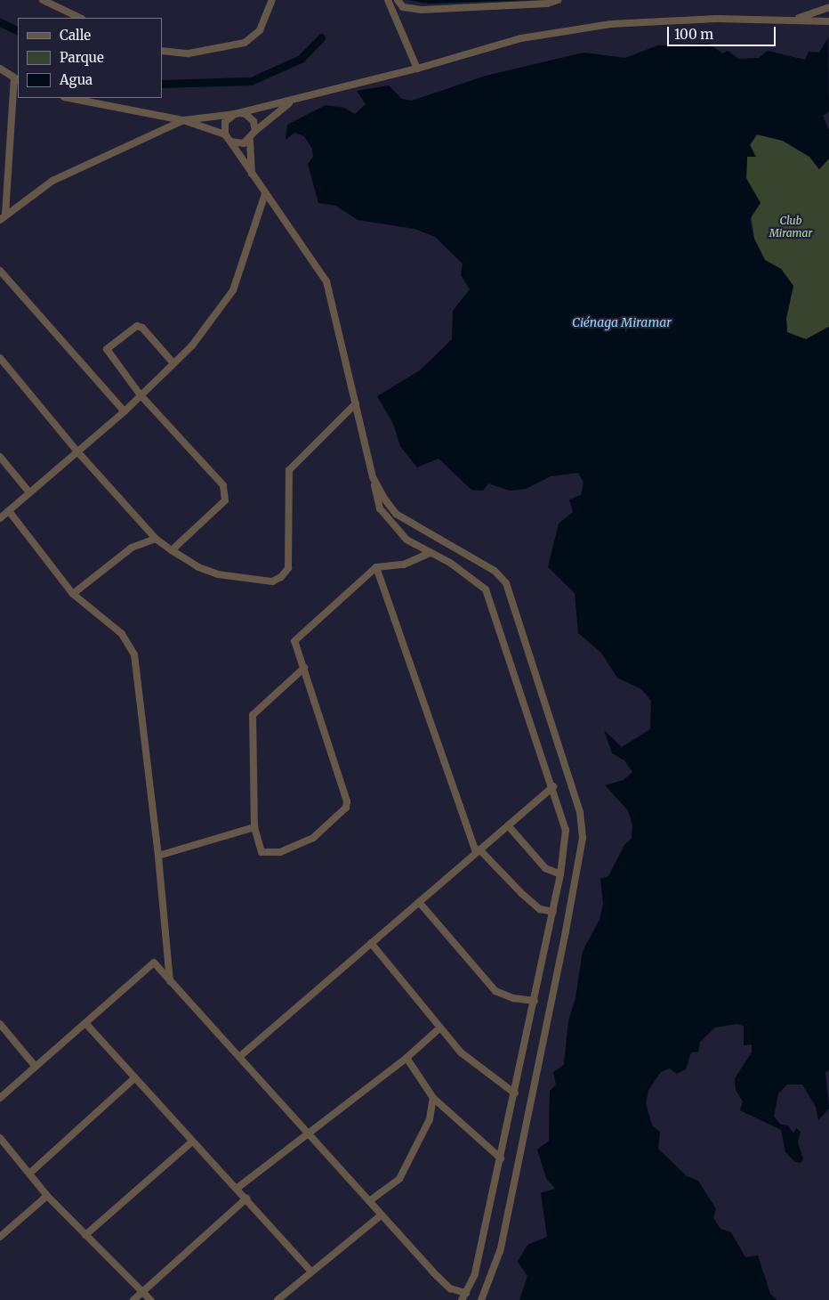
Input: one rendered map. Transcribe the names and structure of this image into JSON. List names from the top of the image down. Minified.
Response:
{"water":["Ciénaga Miramar"],"parks":["Club Miramar"],"legend":["Calle","Parque","Agua"],"scale_bar":"100 m"}
